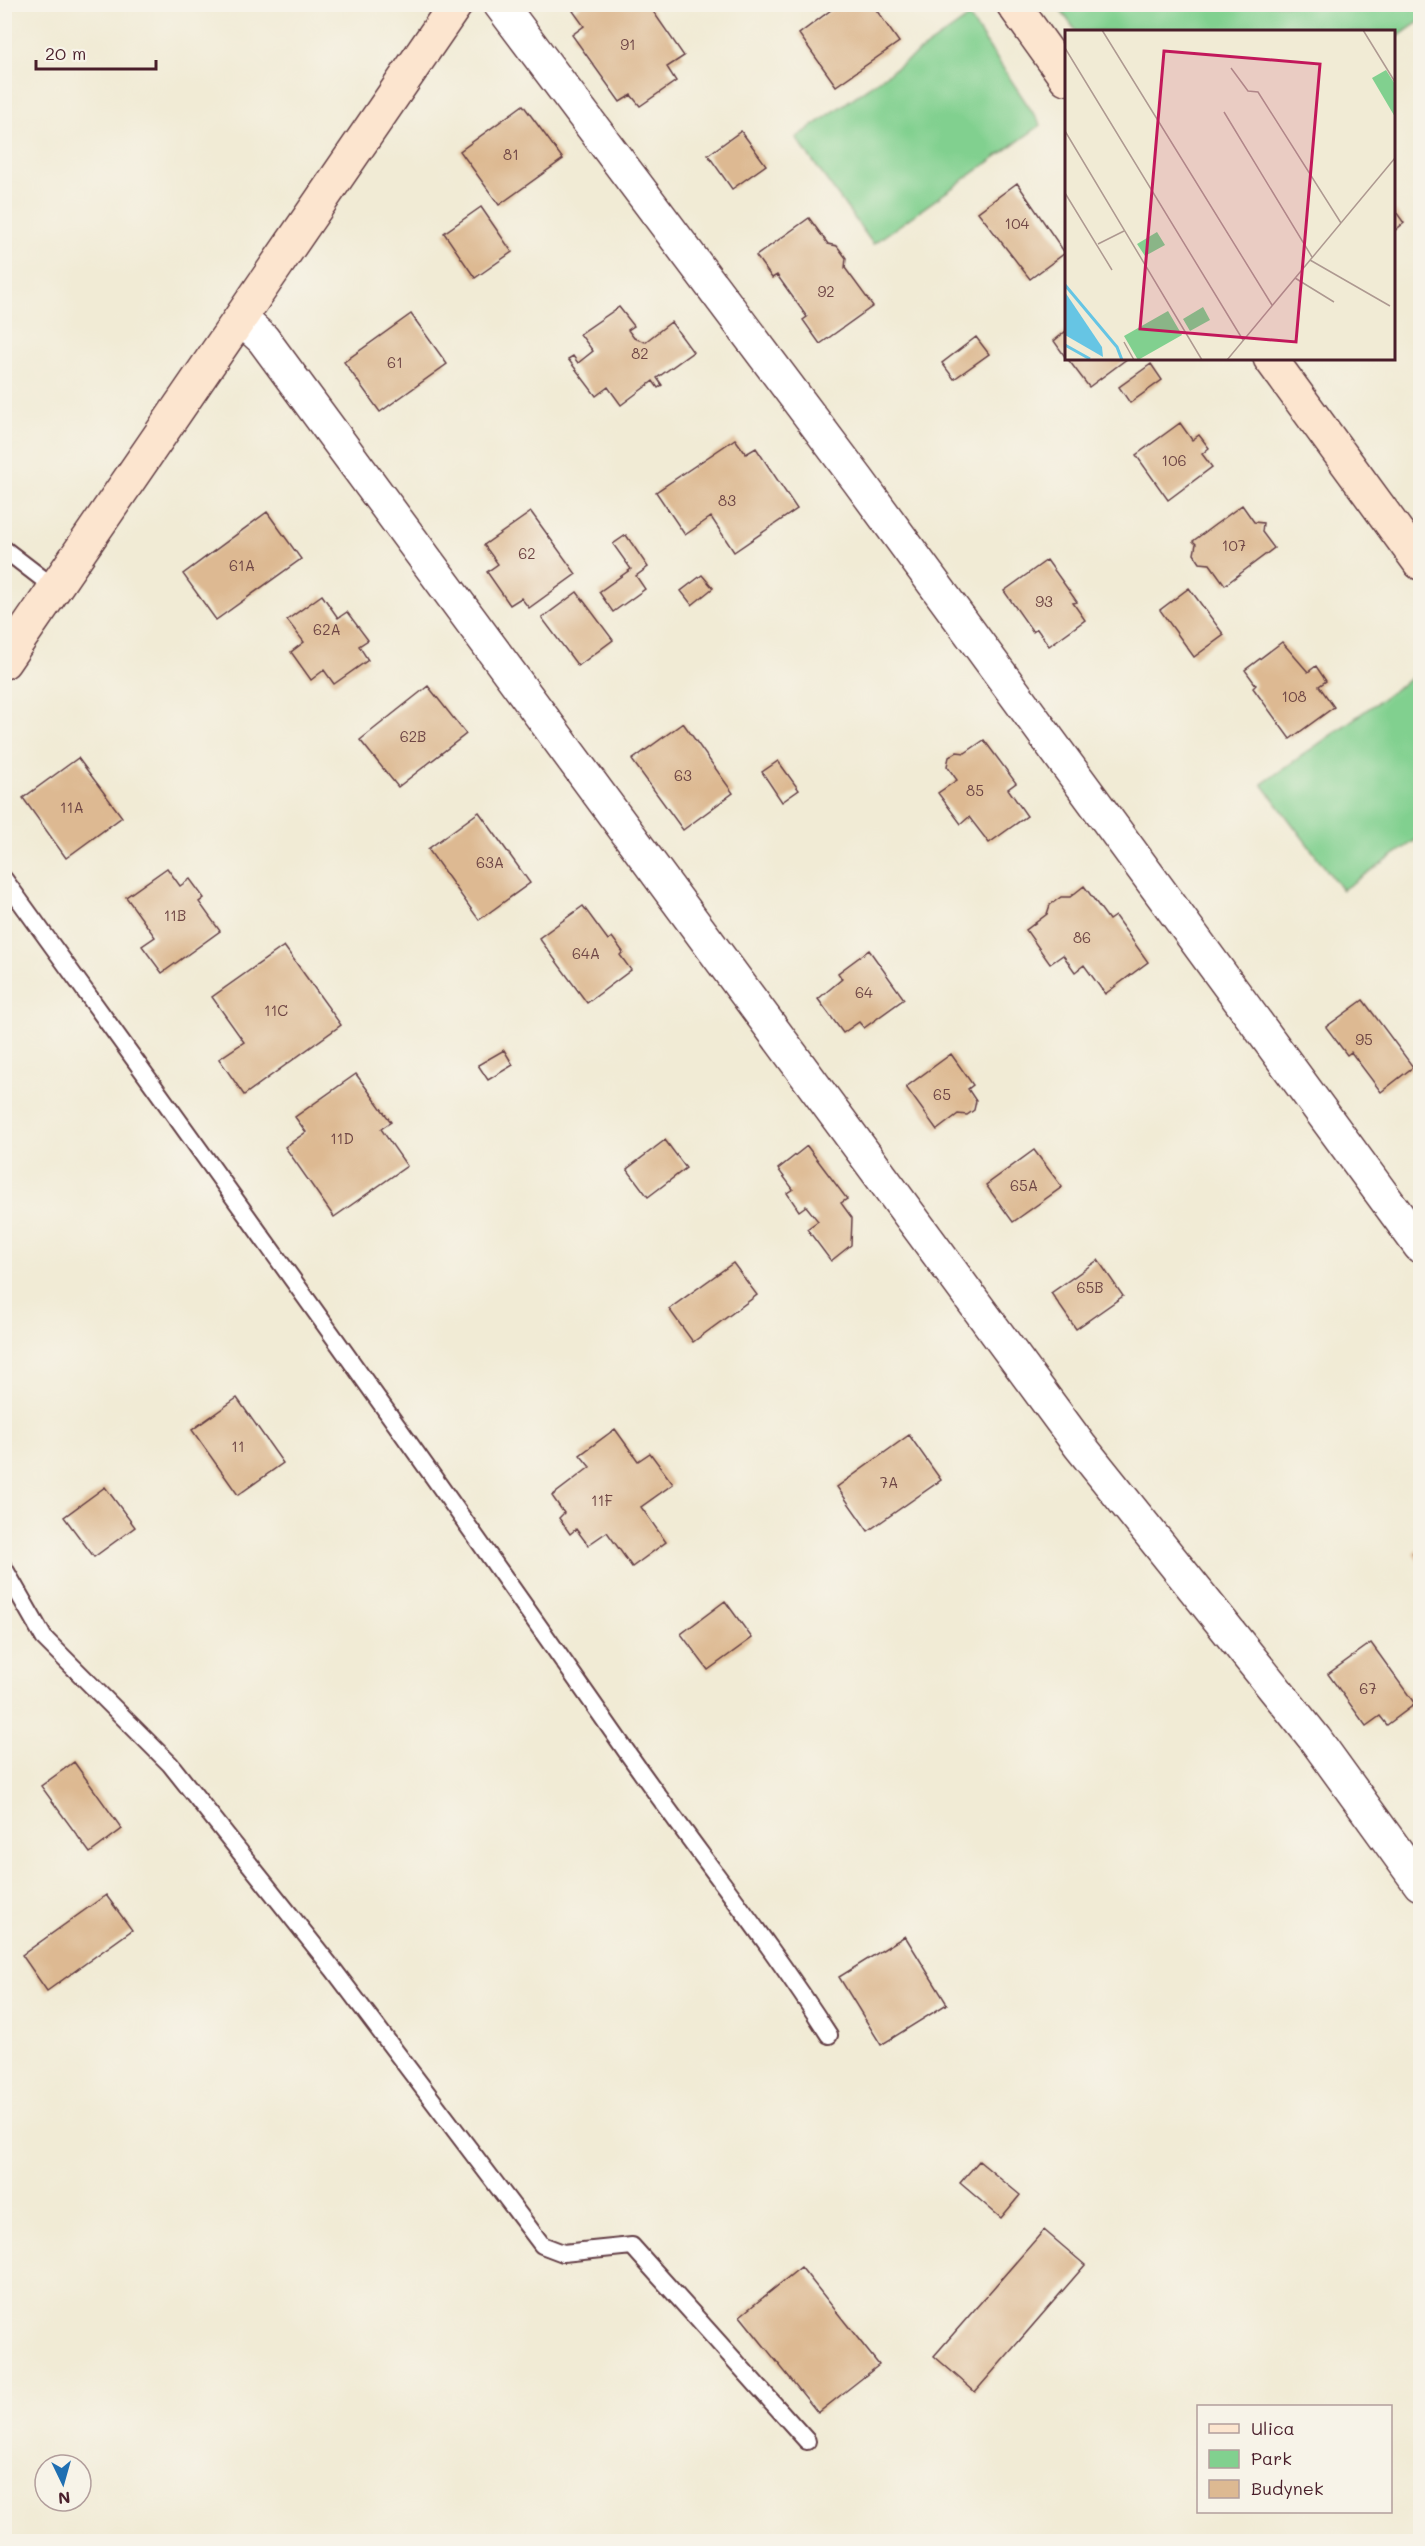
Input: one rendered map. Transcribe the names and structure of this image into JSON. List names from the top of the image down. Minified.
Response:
{"house_numbers":["91","81","104","92","82","61","106","83","107","62","61A","93","62A","108","62B","63","85","11A","63A","11B","86","64A","64","11C","95","65","11D","65A","65B","11","7A","11F","67"],"legend":["Ulica","Park","Budynek"],"scale_bar":"20 m","north":"bottom"}
